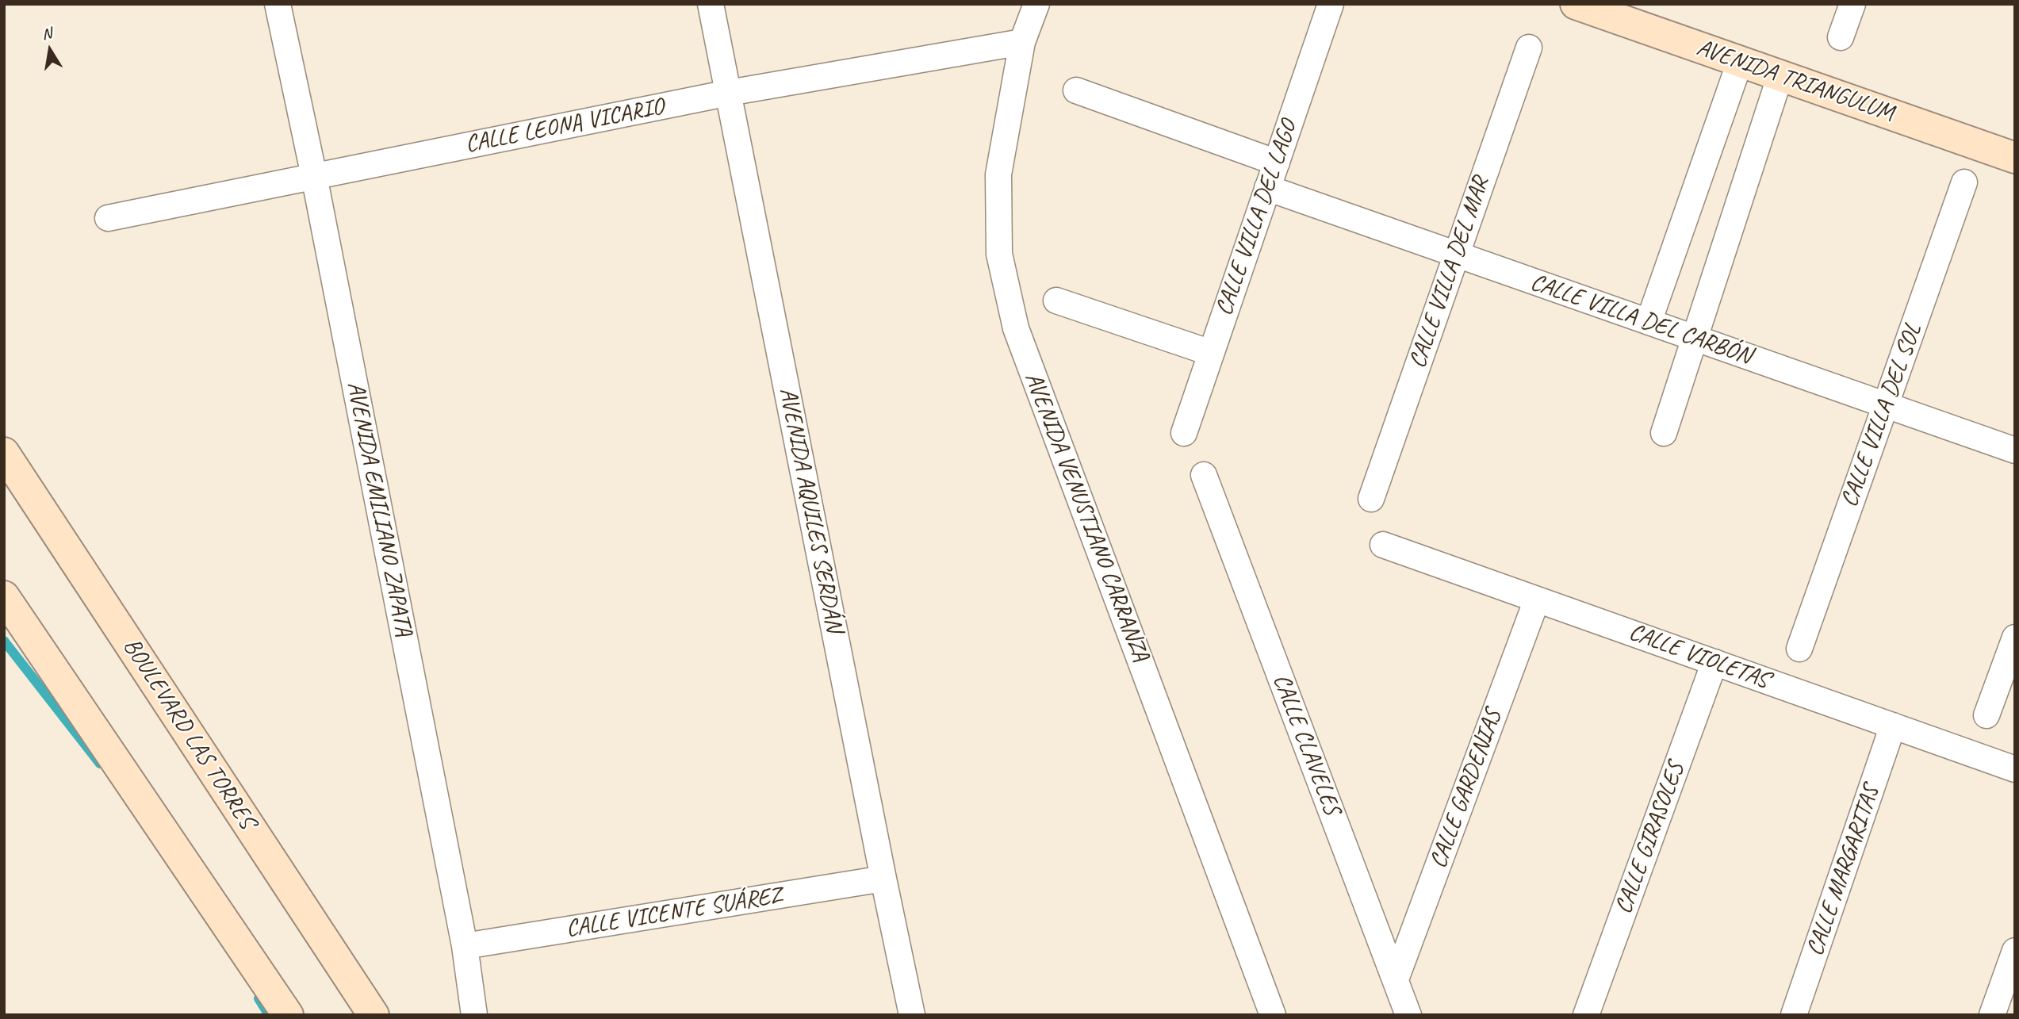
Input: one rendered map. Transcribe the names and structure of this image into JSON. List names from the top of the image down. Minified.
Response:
{"streets":{"main road":["AVENIDA TRIANGULUM","BOULEVARD LAS TORRES"],"street":["CALLE LEONA VICARIO","CALLE VILLA DEL LAGO","CALLE VILLA DEL MAR","CALLE VILLA DEL CARBÓN","CALLE VILLA DEL SOL","AVENIDA EMILIANO ZAPATA","AVENIDA AQUILES SERDÁN","AVENIDA VENUSTIANO CARRANZA","CALLE VIOLETAS","CALLE CLAVELES","CALLE GARDENIAS","CALLE GIRASOLES","CALLE MARGARITAS","CALLE VICENTE SUÁREZ"]},"crossings":[["CALLE LEONA VICARIO","AVENIDA EMILIANO ZAPATA"],["CALLE LEONA VICARIO","AVENIDA AQUILES SERDÁN"],["CALLE LEONA VICARIO","AVENIDA VENUSTIANO CARRANZA"],["CALLE VILLA DEL LAGO","CALLE VILLA DEL CARBÓN"],["CALLE VILLA DEL MAR","CALLE VILLA DEL CARBÓN"],["CALLE VILLA DEL CARBÓN","CALLE VILLA DEL SOL"],["AVENIDA EMILIANO ZAPATA","CALLE VICENTE SUÁREZ"],["AVENIDA AQUILES SERDÁN","CALLE VICENTE SUÁREZ"],["CALLE VIOLETAS","CALLE GARDENIAS"],["CALLE VIOLETAS","CALLE GIRASOLES"],["CALLE VIOLETAS","CALLE MARGARITAS"],["CALLE CLAVELES","CALLE GARDENIAS"]],"north":"top"}
